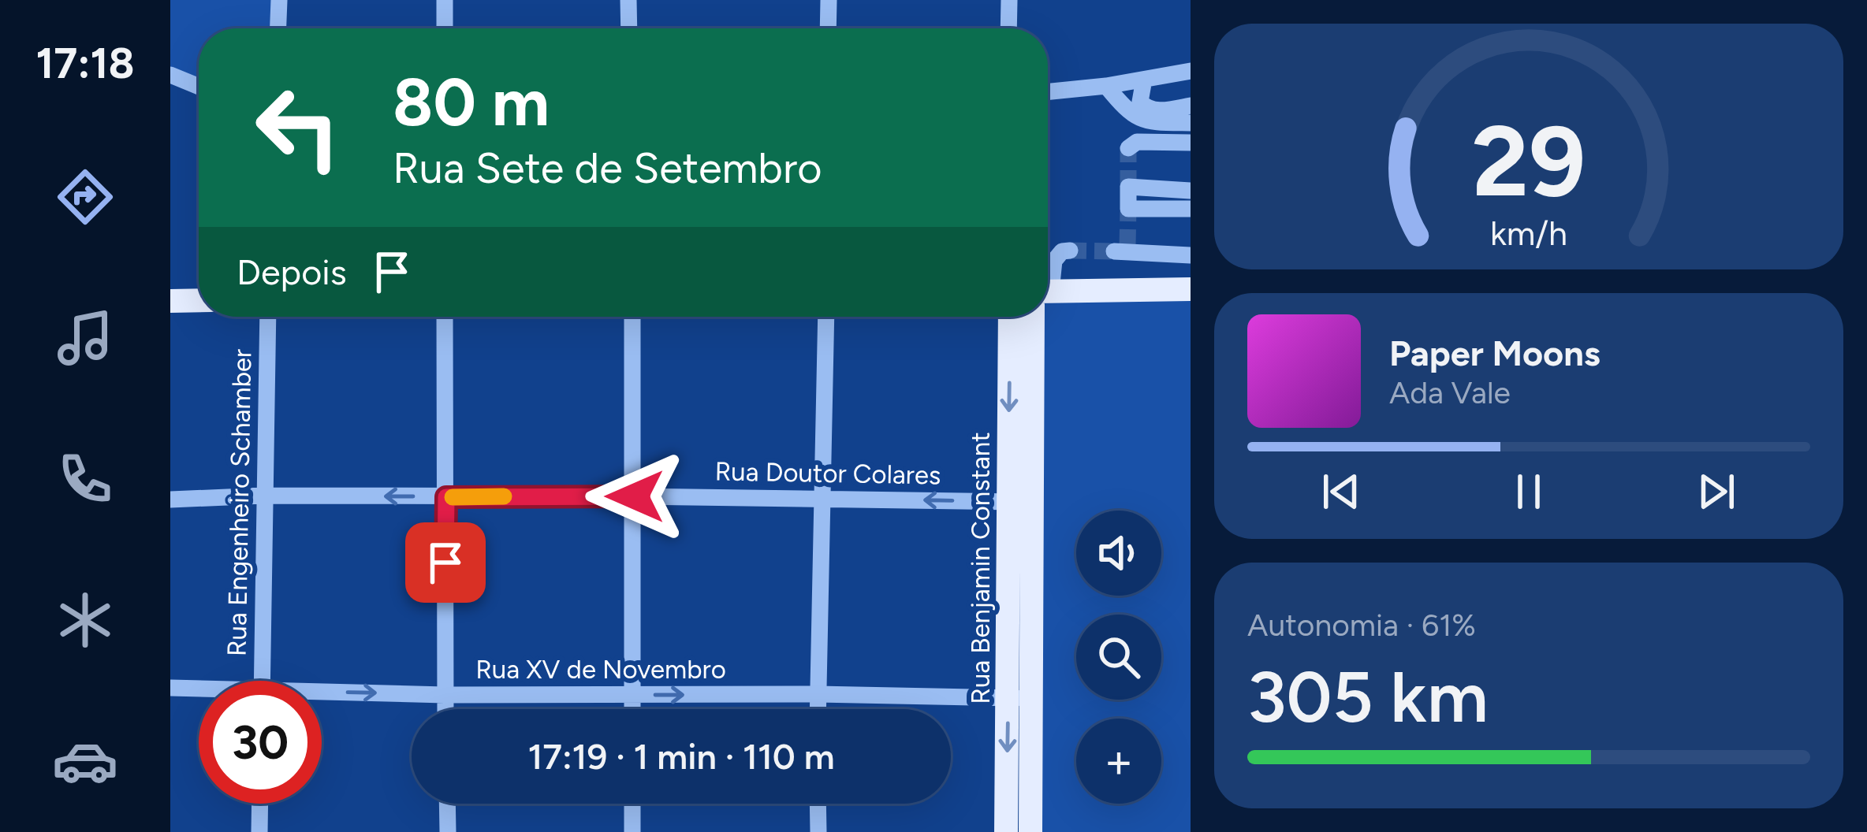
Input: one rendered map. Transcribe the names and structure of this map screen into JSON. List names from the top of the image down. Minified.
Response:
{"streets":{"main road":["Rua Benjamin Constant"],"street":["Rua Doutor Colares","Rua Engenheiro Schamber","Rua XV de Novembro"]},"crossings":[["Rua Doutor Colares","Rua Engenheiro Schamber"],["Rua Doutor Colares","Rua Benjamin Constant"],["Rua Benjamin Constant","Rua XV de Novembro"]],"one_way":["Rua Doutor Colares","Rua XV de Novembro"],"page":{"tabs":"17:18","turn":["80 m","Rua Sete de Setembro"],"then":"Depois","song":["Paper Moons","Ada Vale"],"map_buttons":"+","tile":["Autonomia · 61%","305 km"],"limit":"30","trip":"17:19 · 1 min · 110 m","gauge":["29","km/h"]}}
